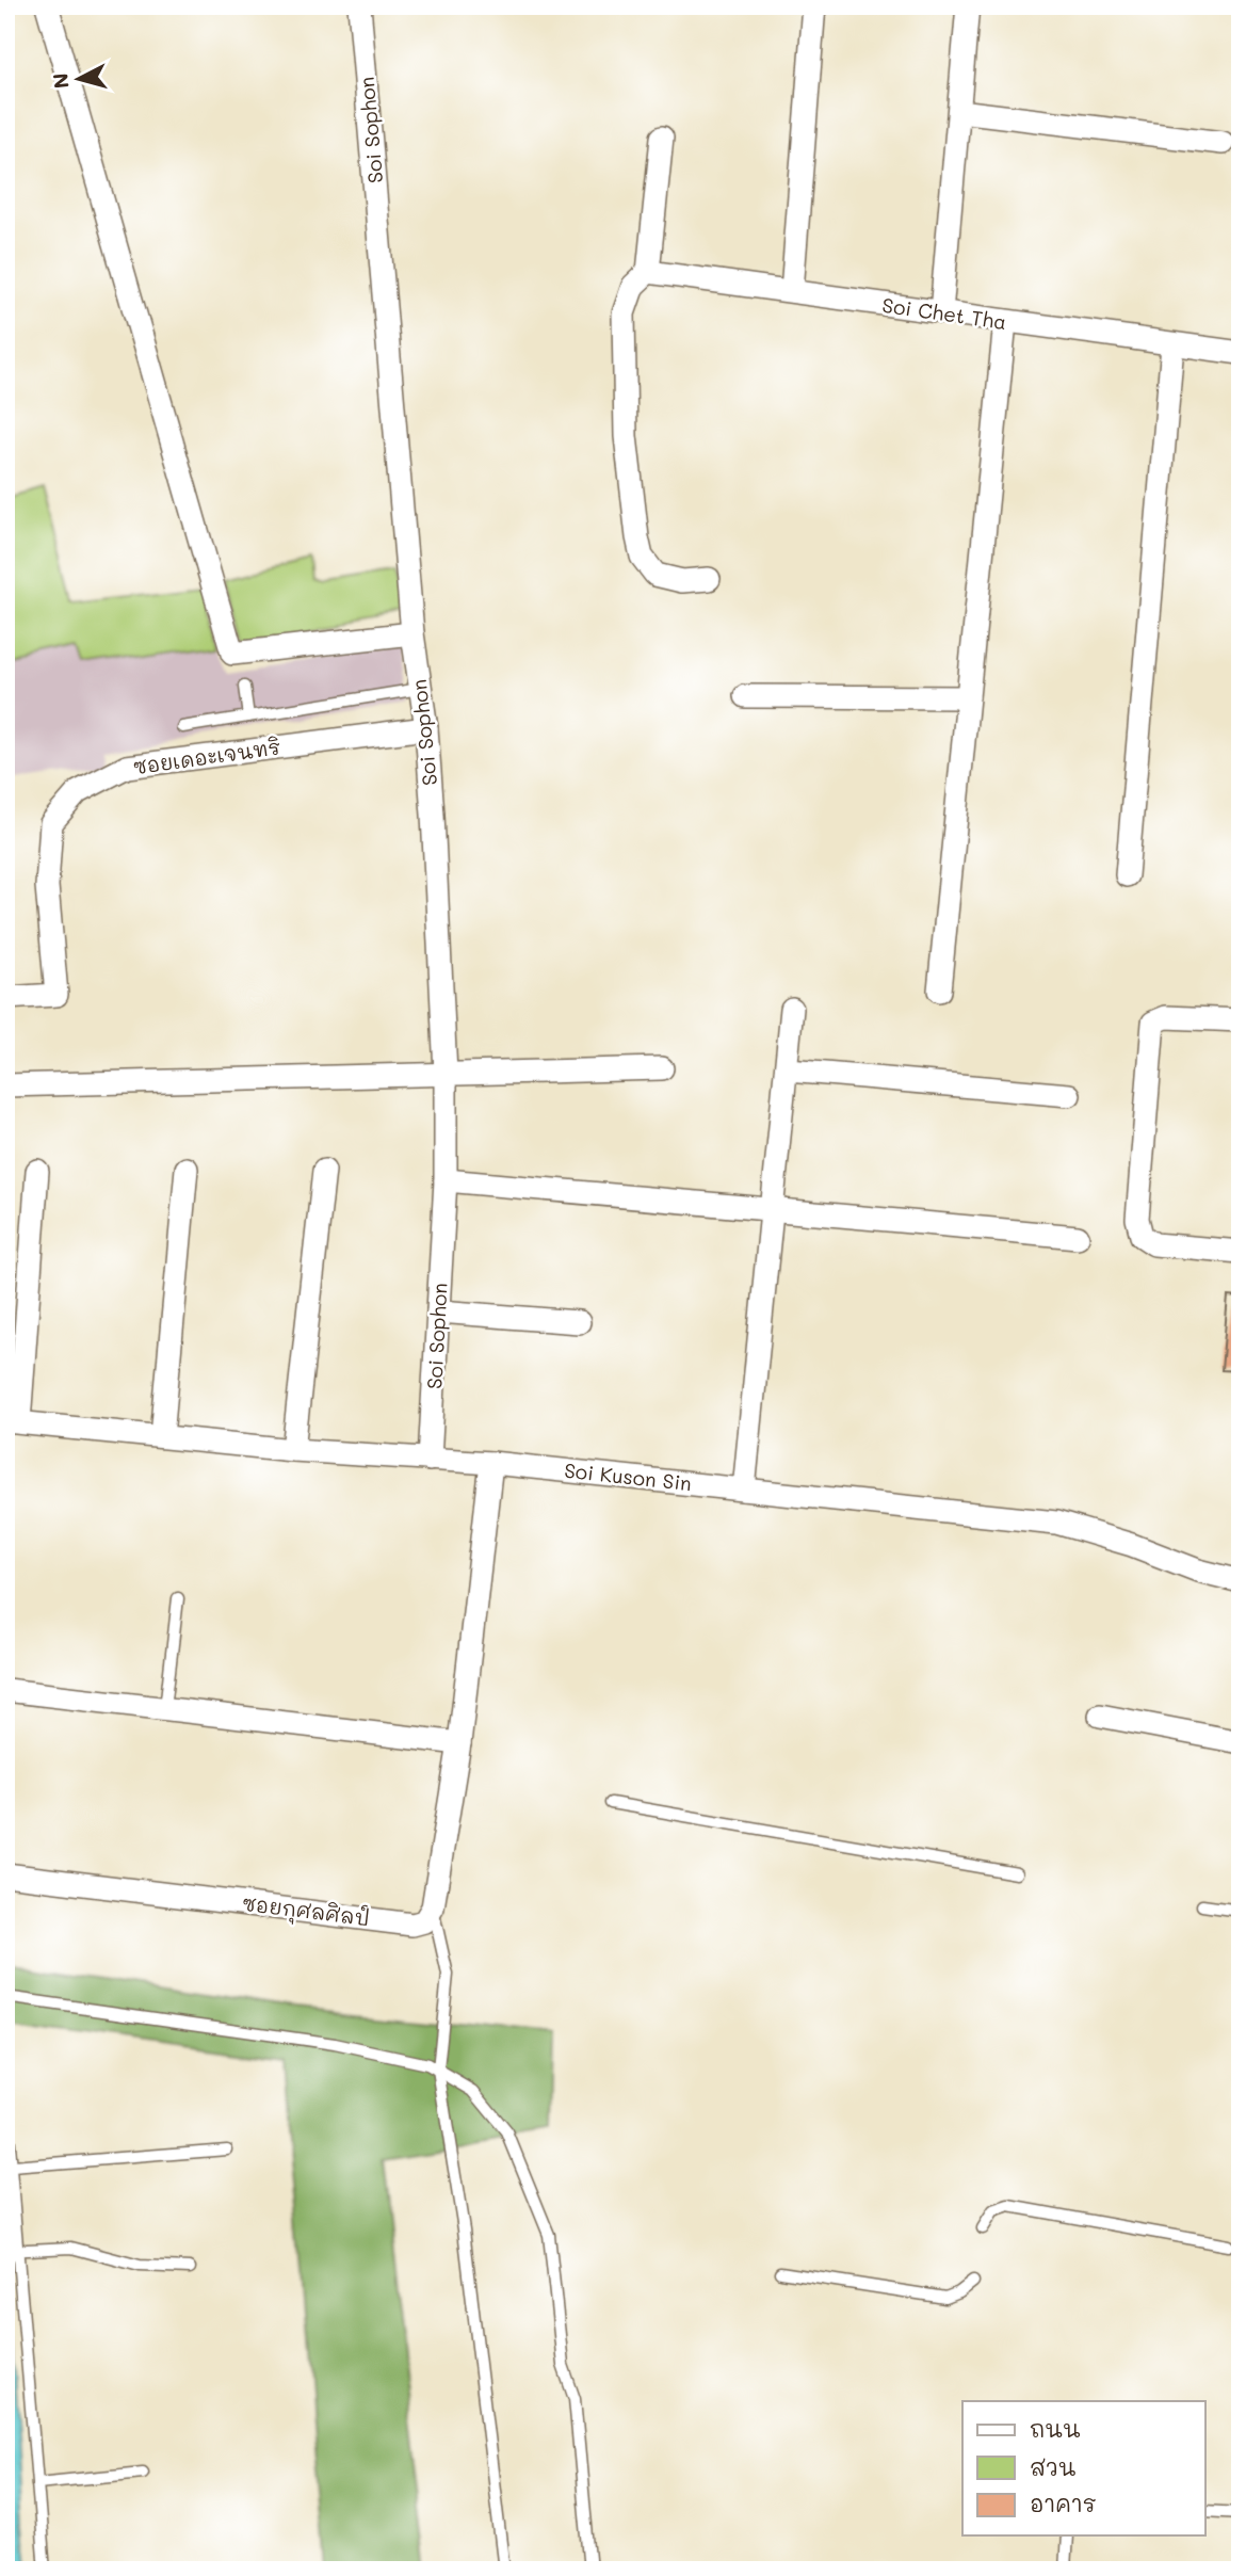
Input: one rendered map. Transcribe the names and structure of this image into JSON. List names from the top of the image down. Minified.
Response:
{"streets":{"street":["Soi Sophon","Soi Chet Tha","ซอยเดอะเจนทริ","Soi Kuson Sin","ซอยกุศลศิลป์"]},"crossings":[["Soi Sophon","ซอยเดอะเจนทริ"],["Soi Sophon","Soi Kuson Sin"]],"legend":["ถนน","สวน","อาคาร"],"north":"left"}
